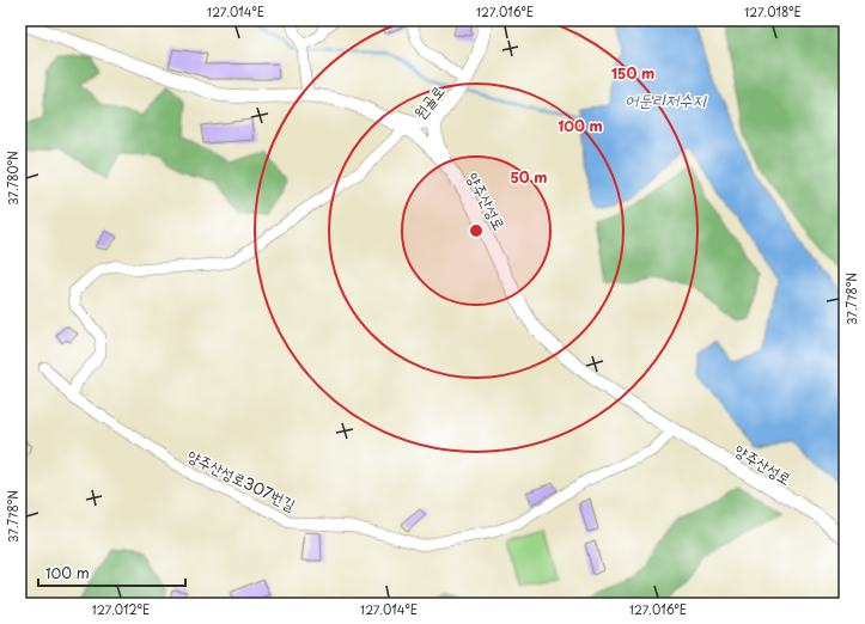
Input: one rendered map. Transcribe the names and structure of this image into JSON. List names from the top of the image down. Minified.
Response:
{"streets":{"street":["원골로","양주산성로","양주산성로307번길"]},"crossings":[["원골로","양주산성로"],["양주산성로","양주산성로307번길"]],"water":["어둔리저수지"],"scale_bar":"100 m","coordinates":["127.014°E","127.016°E","127.018°E","37.780°N","37.778°N","127.012°E"],"rings":["150 m","100 m","50 m"]}
